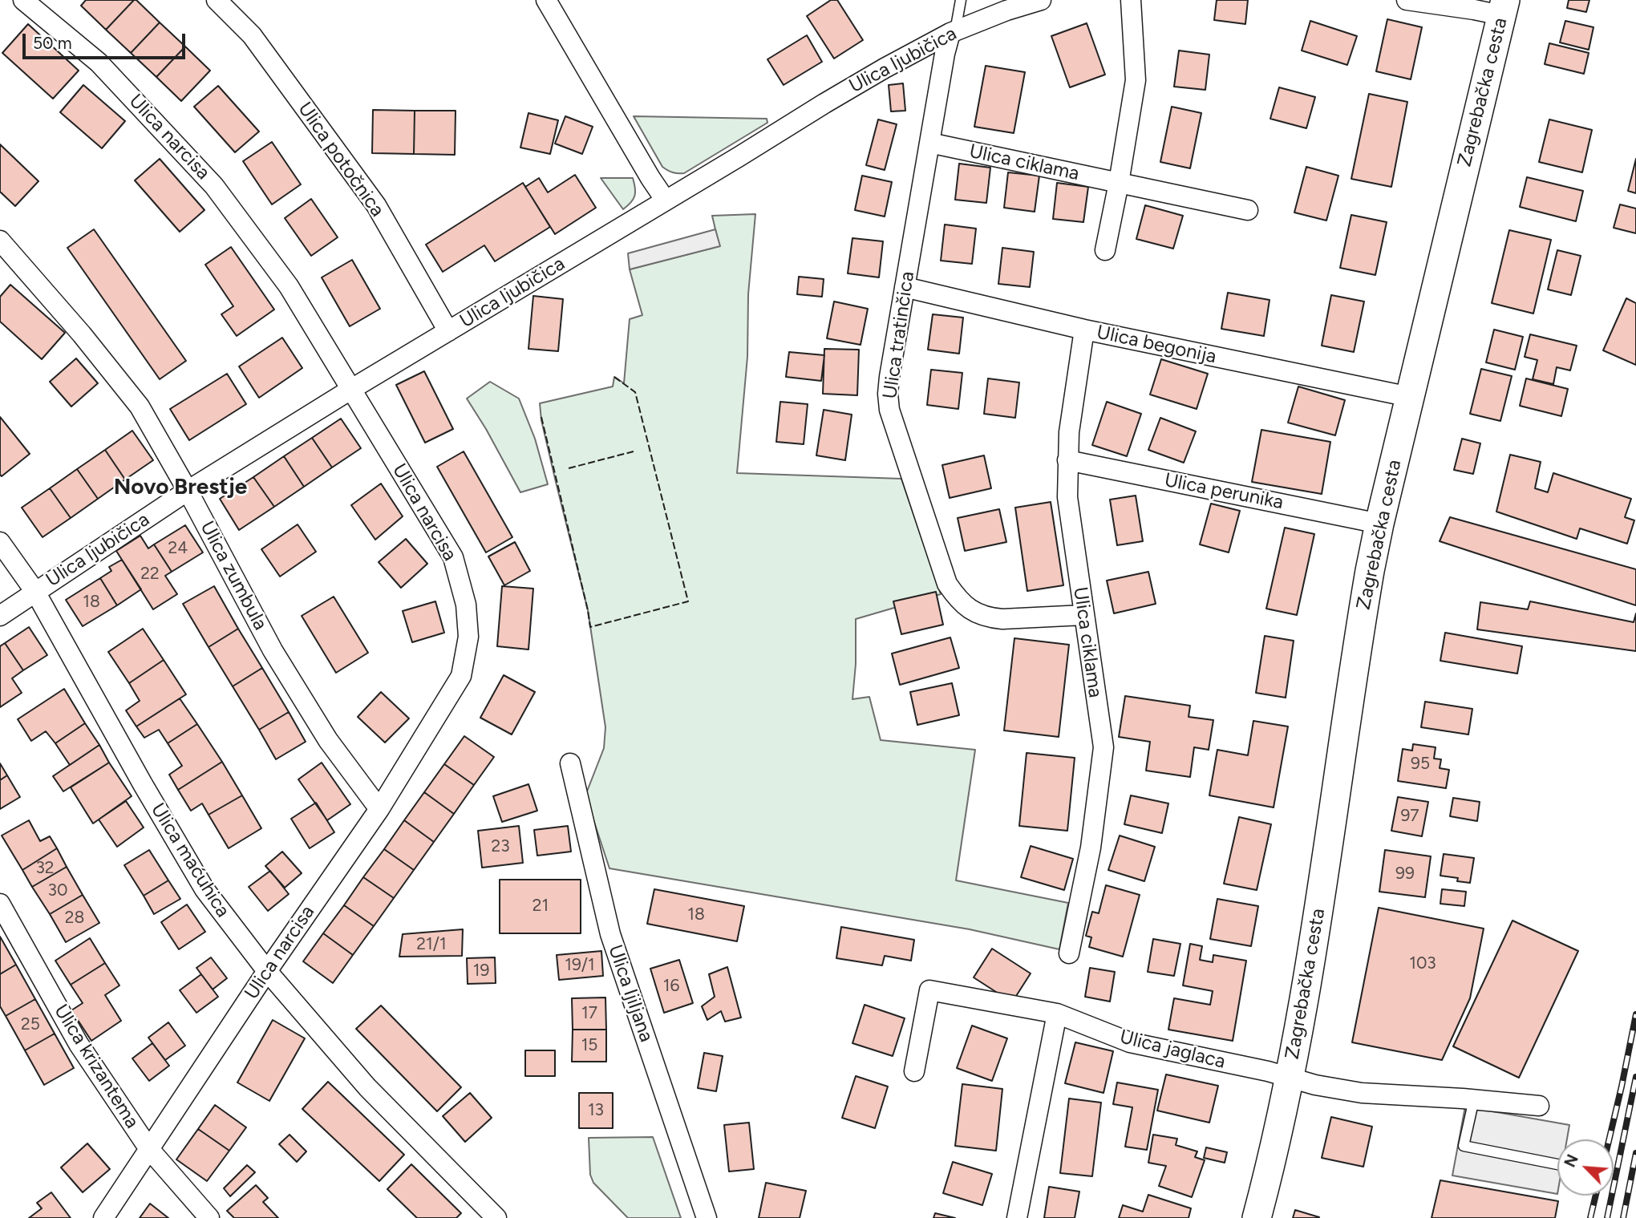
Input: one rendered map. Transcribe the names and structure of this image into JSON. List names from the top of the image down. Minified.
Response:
{"streets":{"main road":["Zagrebačka cesta"],"street":["Ulica ljubičica","Ulica narcisa","Ulica potočnica","Ulica ciklama","Ulica tratinčica","Ulica begonija","Ulica perunika","Ulica zumbula","Ulica maćuhica","Ulica ljiljana","Ulica jaglaca","Ulica krizantema"]},"crossings":[["Ulica ljubičica","Ulica narcisa"],["Ulica ljubičica","Ulica potočnica"],["Ulica ljubičica","Ulica tratinčica"],["Ulica ljubičica","Ulica zumbula"],["Ulica ljubičica","Ulica maćuhica"],["Zagrebačka cesta","Ulica begonija"],["Zagrebačka cesta","Ulica perunika"],["Zagrebačka cesta","Ulica jaglaca"],["Ulica narcisa","Ulica zumbula"],["Ulica narcisa","Ulica maćuhica"],["Ulica narcisa","Ulica krizantema"],["Ulica ciklama","Ulica tratinčica"],["Ulica ciklama","Ulica begonija"],["Ulica ciklama","Ulica perunika"],["Ulica tratinčica","Ulica begonija"]],"districts":["Novo Brestje"],"house_numbers":["24","22","18","95","97","23","32","99","30","21","18","28","21/1","103","19/1","19","16","17","25","15","13"],"scale_bar":"50 m","north":"top left"}
